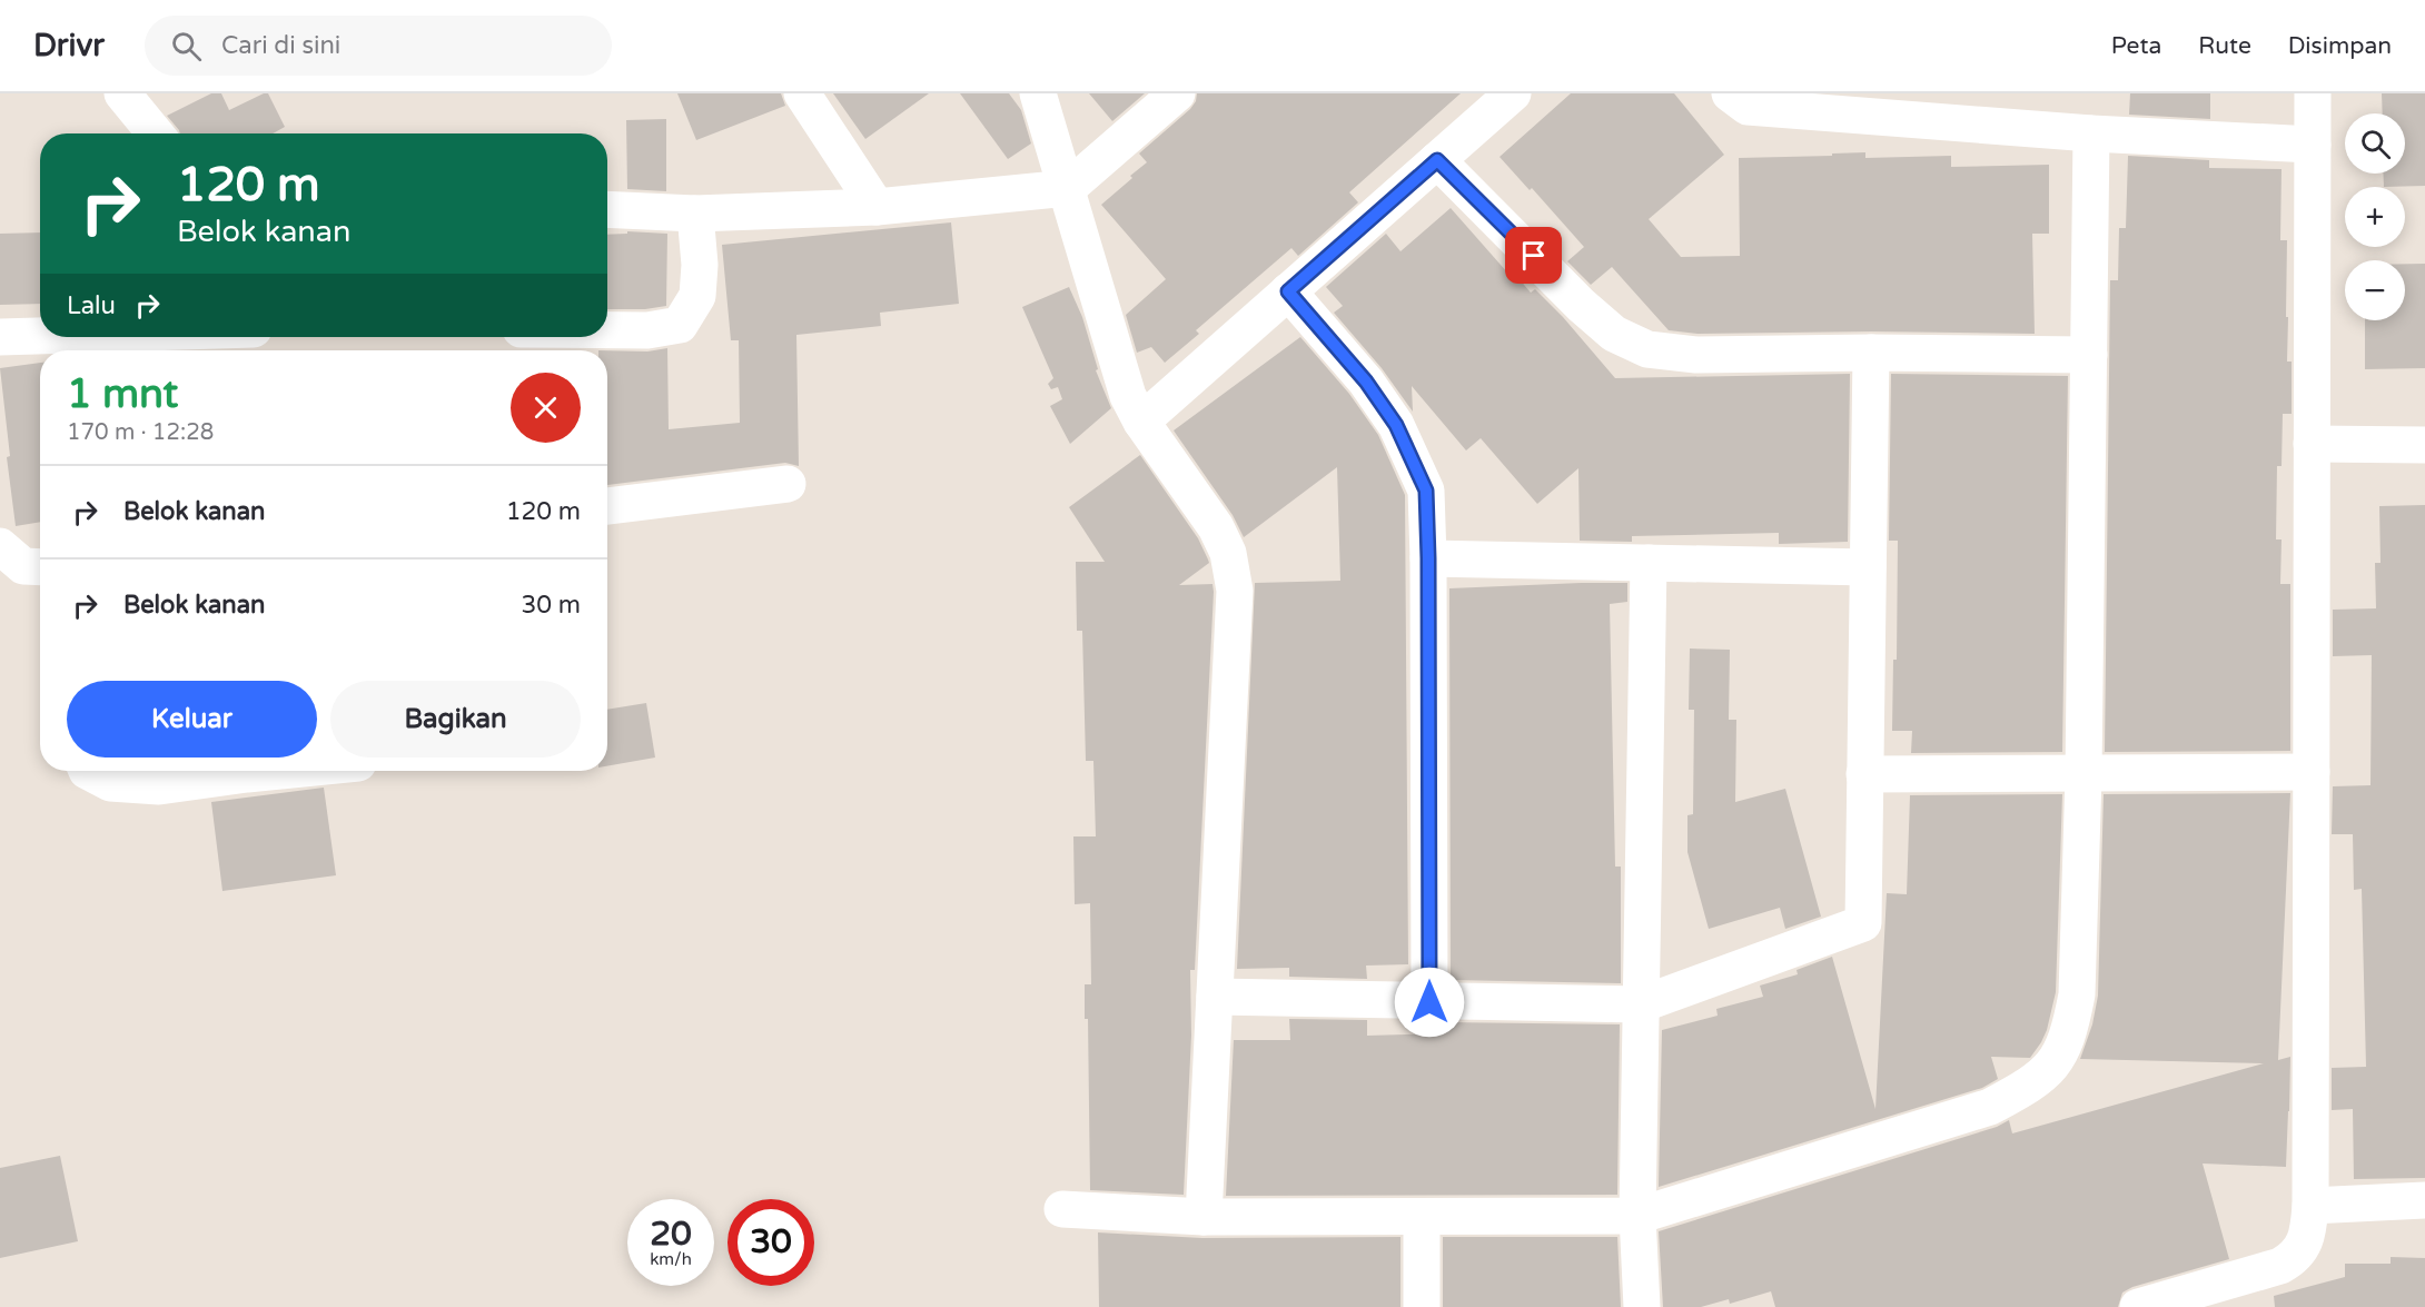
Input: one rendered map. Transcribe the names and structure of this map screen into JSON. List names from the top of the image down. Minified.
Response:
{"page":{"header":"Drivr","search":"Cari di sini","nav":["Peta","Rute","Disimpan"],"map_buttons":["+","−"],"turn":["120 m","Belok kanan"],"then":"Lalu","heading":["1 mnt","170 m · 12:28"],"list":[{"name":"Belok kanan","value":"120 m"},{"name":"Belok kanan","value":"30 m"}],"buttons":["Keluar","Bagikan"],"speed":"20 km/h","limit":"30"}}
